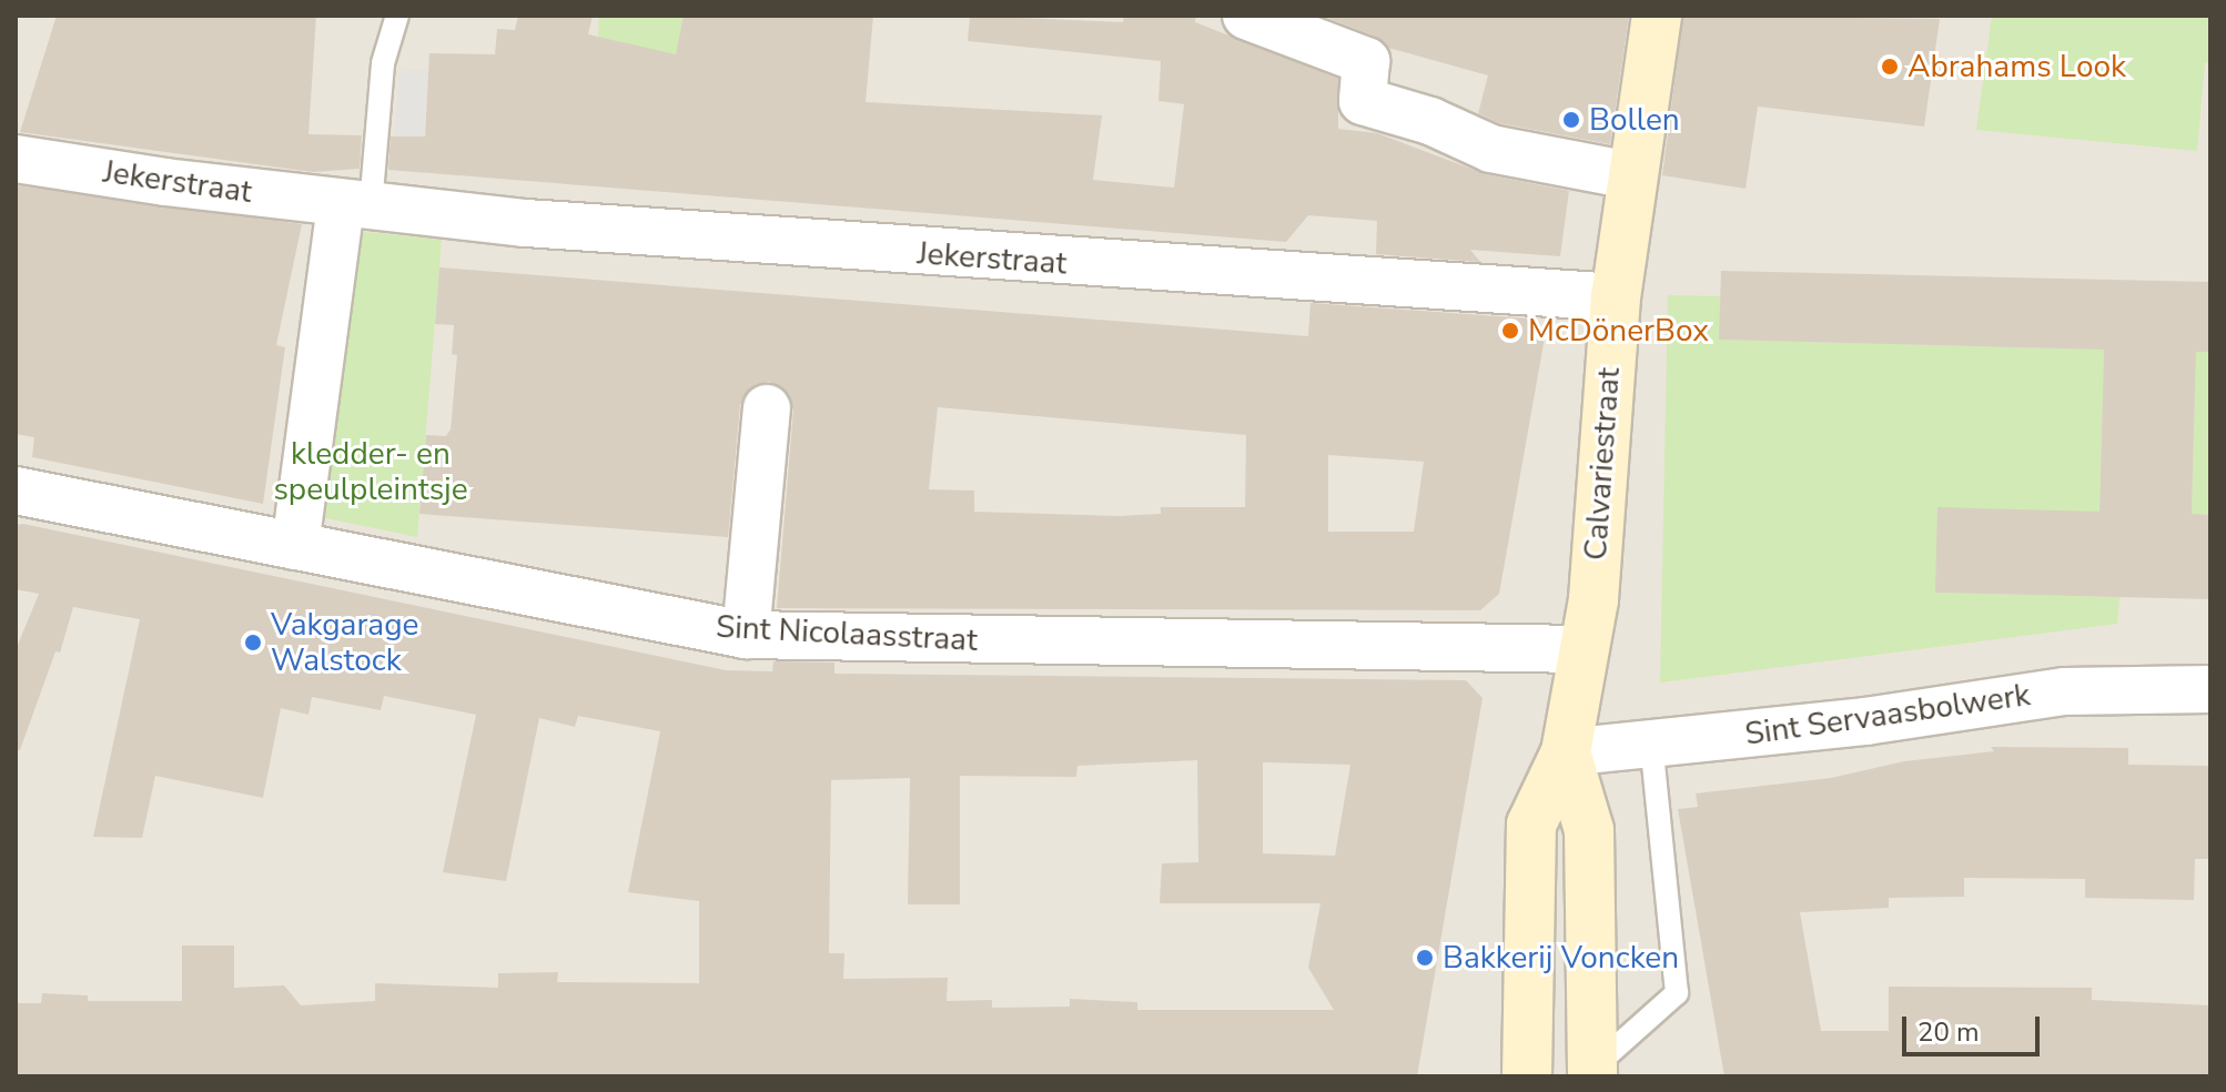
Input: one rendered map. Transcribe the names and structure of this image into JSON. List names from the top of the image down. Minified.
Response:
{"streets":{"street":["Jekerstraat","Calvariestraat","Sint Nicolaasstraat","Sint Servaasbolwerk"]},"crossings":[["Jekerstraat","Calvariestraat"],["Calvariestraat","Sint Nicolaasstraat"],["Calvariestraat","Sint Servaasbolwerk"]],"parks":["kledder- en speulpleintsje"],"places":["Abrahams Look","Bollen","McDönerBox","Vakgarage Walstock","Bakkerij Voncken"],"scale_bar":"20 m"}
